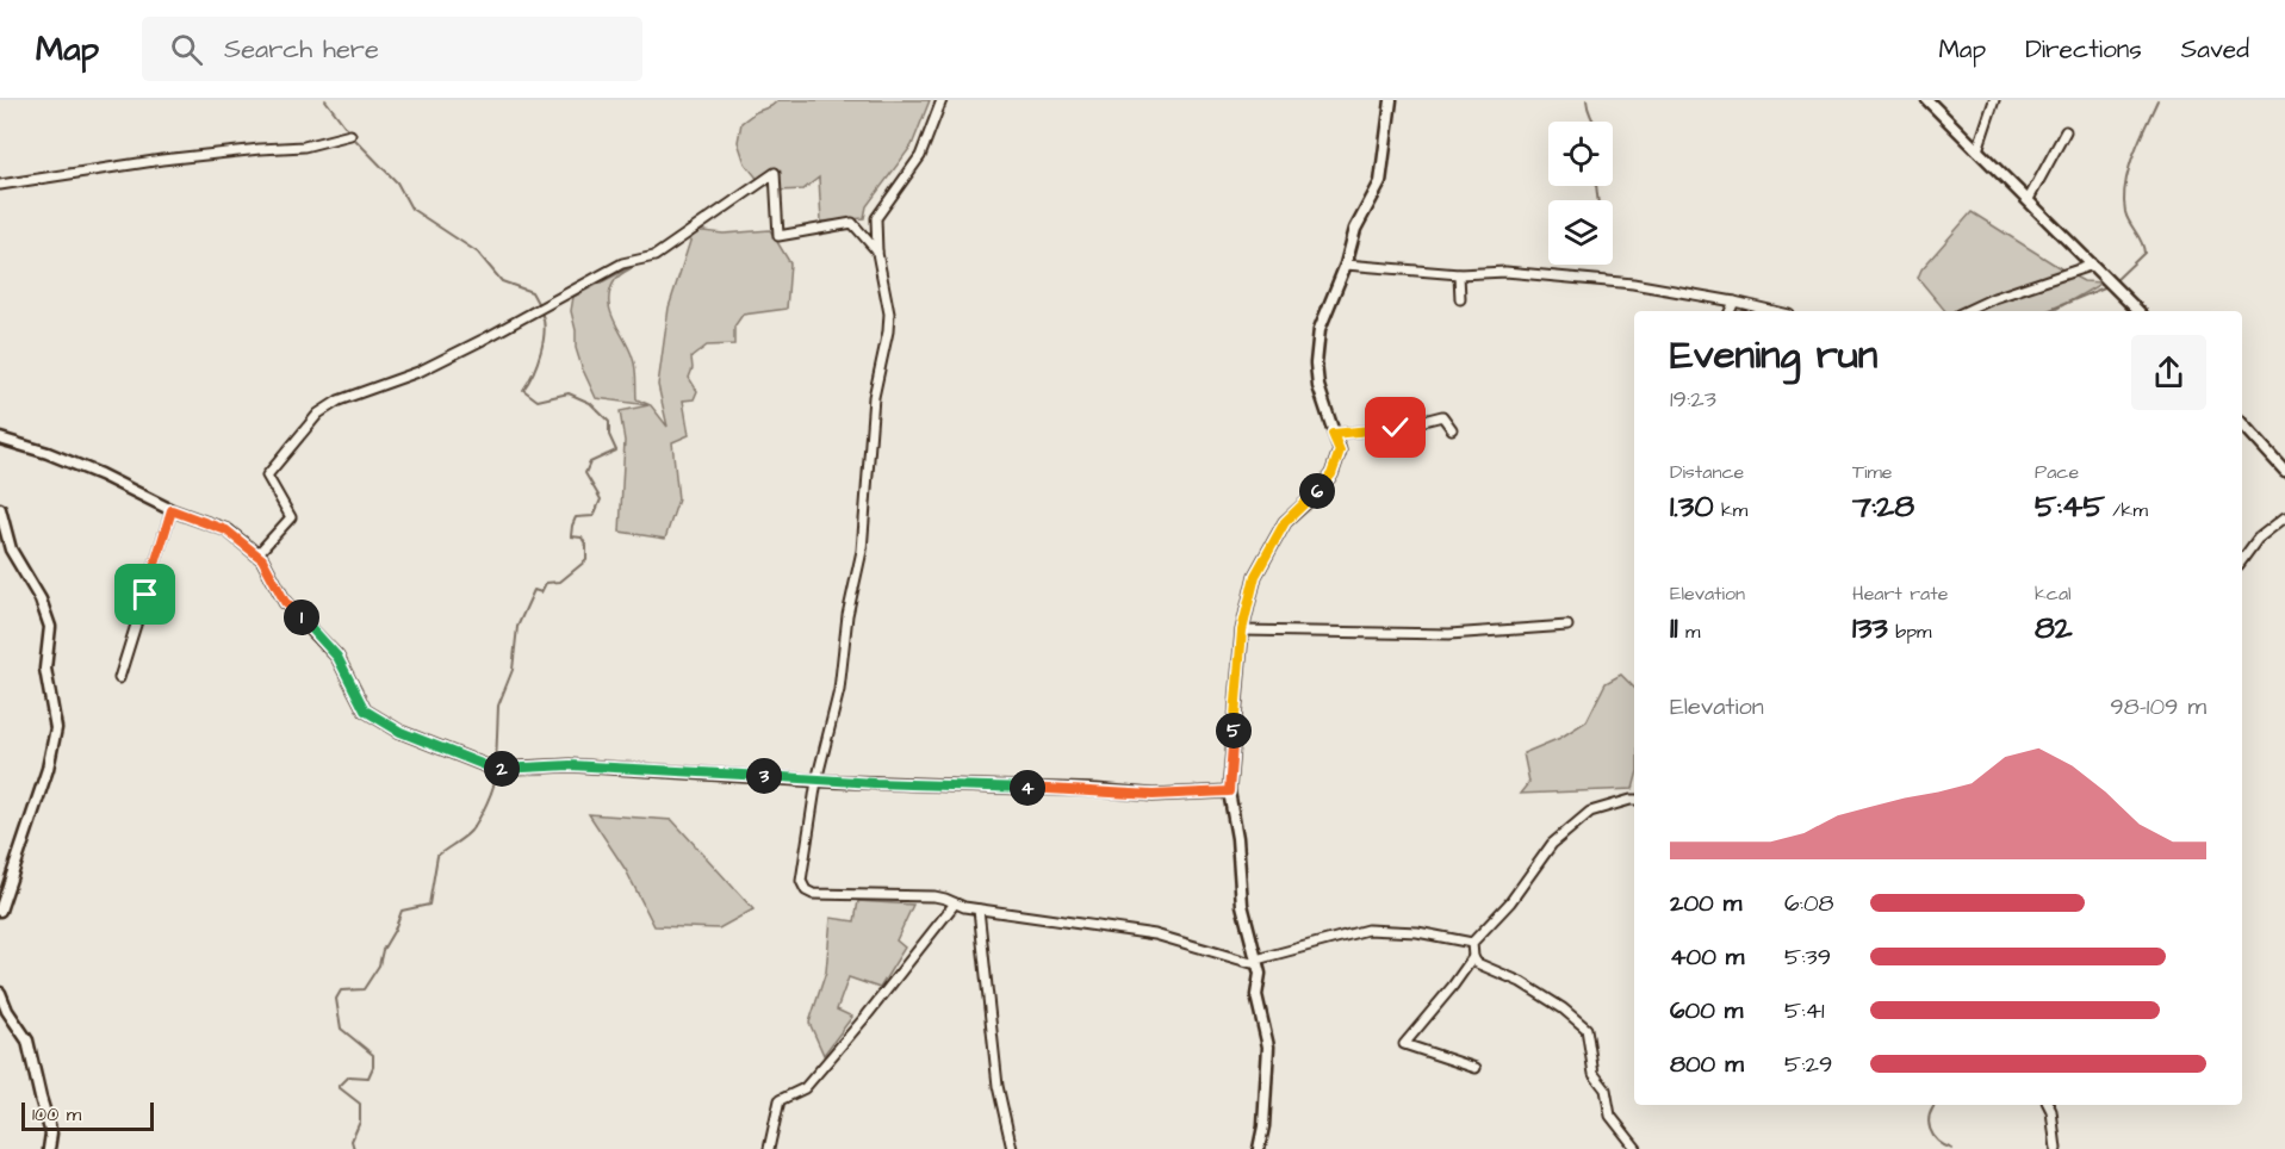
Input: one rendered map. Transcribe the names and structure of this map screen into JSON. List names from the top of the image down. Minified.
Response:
{"scale_bar":"100 m","page":{"header":"Map","search":"Search here","nav":["Map","Directions","Saved"],"heading":["Evening run","19:23"],"stats":[["Distance","1.30 km"],["Time","7:28"],["Pace","5:45 /km"],["Elevation","11 m"],["Heart rate","133 bpm"],["kcal","82"]],"pins":["6","1","5","2","3","4"],"chart":["Elevation","98–109 m"],"list":[{"name":"200 m","note":"6:08"},{"name":"400 m","note":"5:39"},{"name":"600 m","note":"5:41"},{"name":"800 m","note":"5:29"}],"scale":"100 m"}}
